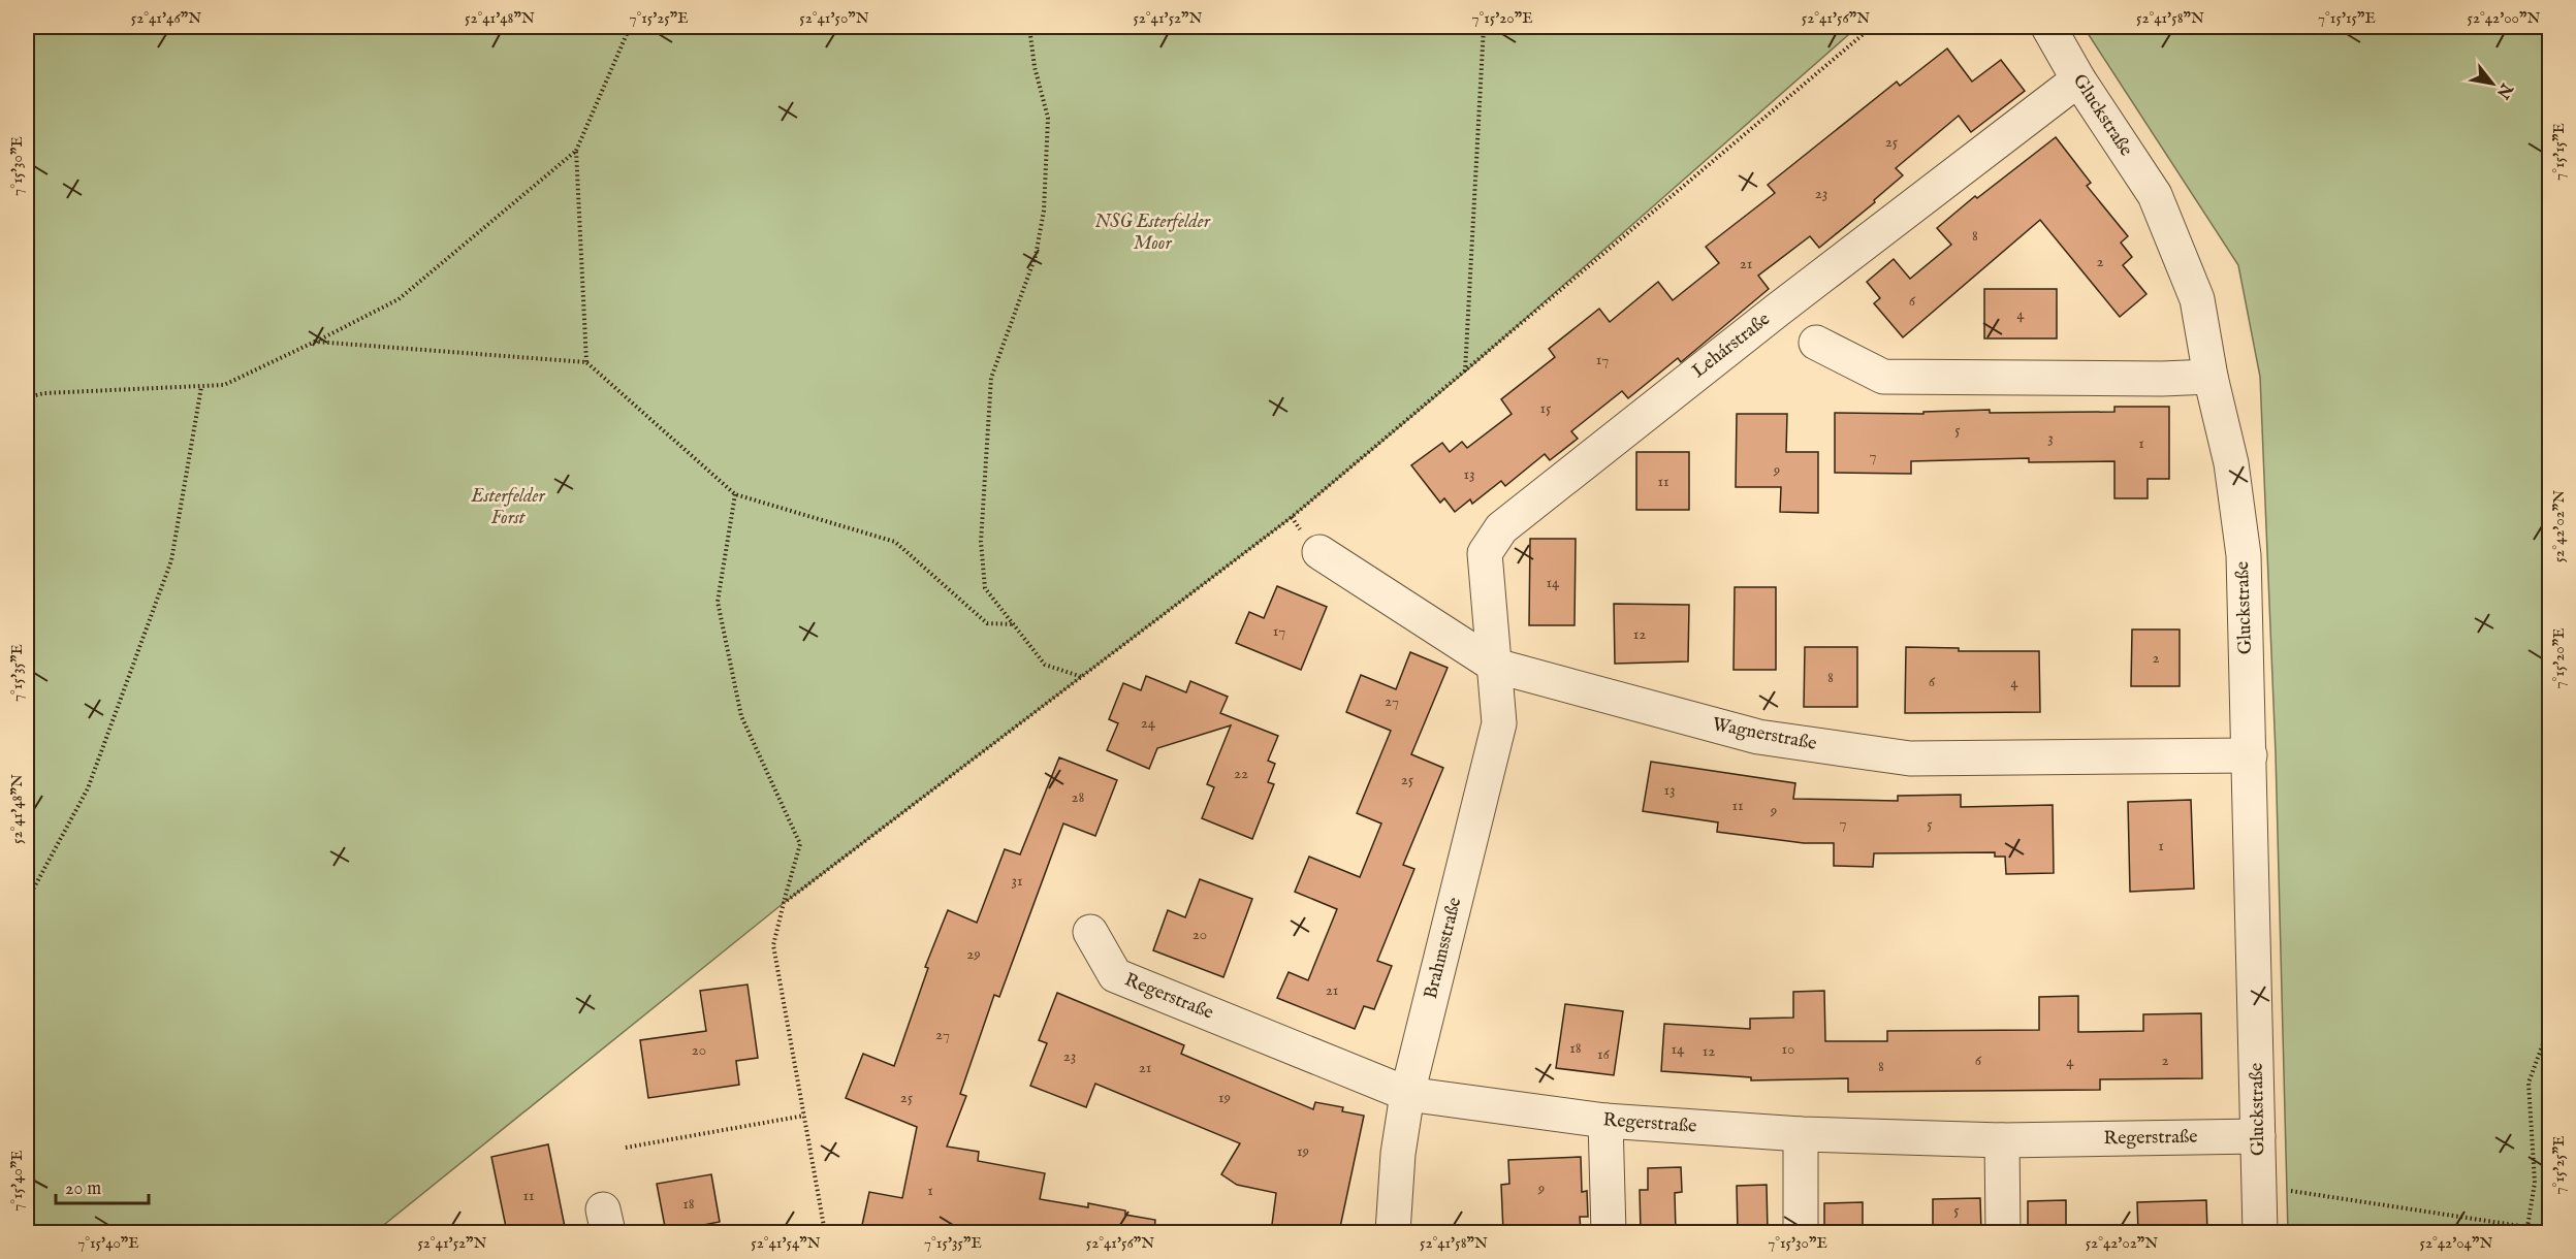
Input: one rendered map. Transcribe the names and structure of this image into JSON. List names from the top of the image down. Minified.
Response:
{"streets":{"street":["Gluckstraße","Lehárstraße","Wagnerstraße","Brahmsstraße","Regerstraße"]},"crossings":[["Gluckstraße","Lehárstraße"],["Gluckstraße","Wagnerstraße"],["Gluckstraße","Regerstraße"],["Lehárstraße","Wagnerstraße"],["Lehárstraße","Brahmsstraße"],["Wagnerstraße","Brahmsstraße"],["Brahmsstraße","Regerstraße"]],"parks":["NSG Esterfelder Moor","Esterfelder Forst"],"house_numbers":["25","23","8","2","21","6","4","17","15","5","3","1","7","9","13","11","14","17","12","2","8","6","4","27","24","22","25","13","28","11","9","7","5","1","31","20","29","21","27","18","14","10","20","12","16","23","6","2","4","8","21","25","19","19","9","1","11","18","5"],"scale_bar":"20 m","north":"bottom right","coordinates":["52°41'46\"N","52°41'48\"N","7°15'25\"E","52°41'50\"N","52°41'52\"N","7°15'20\"E","52°41'56\"N","52°41'58\"N","7°15'15\"E","52°42'00\"N","7°15'30\"E","52°42'02\"N","7°15'35\"E","7°15'40\"E","52°41'54\"N","52°42'04\"N"]}
